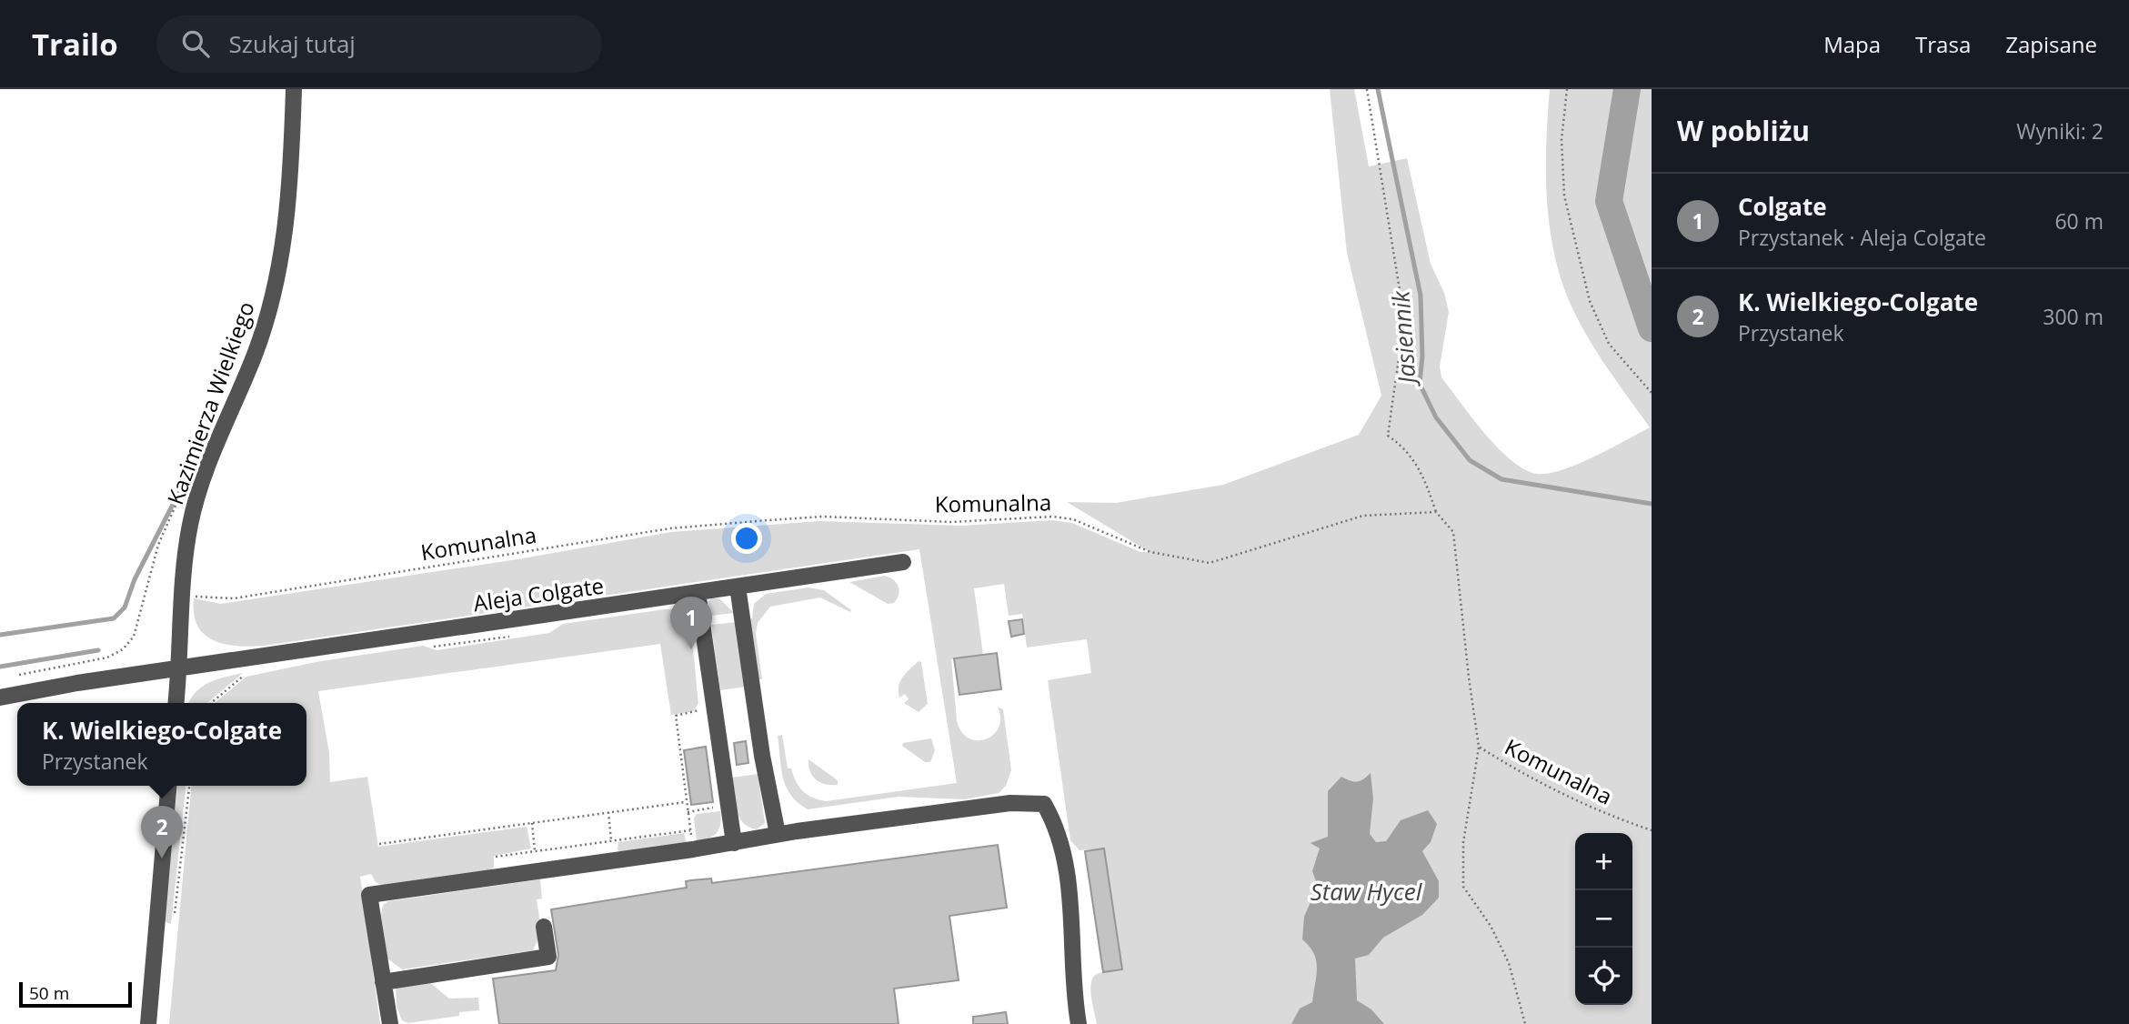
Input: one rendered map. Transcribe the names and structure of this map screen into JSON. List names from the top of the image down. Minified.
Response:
{"streets":{"street":["Kazimierza Wielkiego","Aleja Colgate"],"path":["Komunalna"]},"crossings":[["Kazimierza Wielkiego","Komunalna"],["Kazimierza Wielkiego","Aleja Colgate"]],"water":["Jasiennik","Staw Hycel"],"scale_bar":"50 m","page":{"header":"Trailo","search":"Szukaj tutaj","nav":["Mapa","Trasa","Zapisane"],"heading":["W pobliżu","Wyniki: 2"],"list":[{"mark":"1","name":"Colgate","note":"Przystanek · Aleja Colgate","value":"60 m"},{"mark":"2","name":"K. Wielkiego-Colgate","note":"Przystanek","value":"300 m"}],"pins":["1","2"],"popup":["K. Wielkiego-Colgate","Przystanek"],"map_buttons":["+","−"],"scale":"50 m"}}
